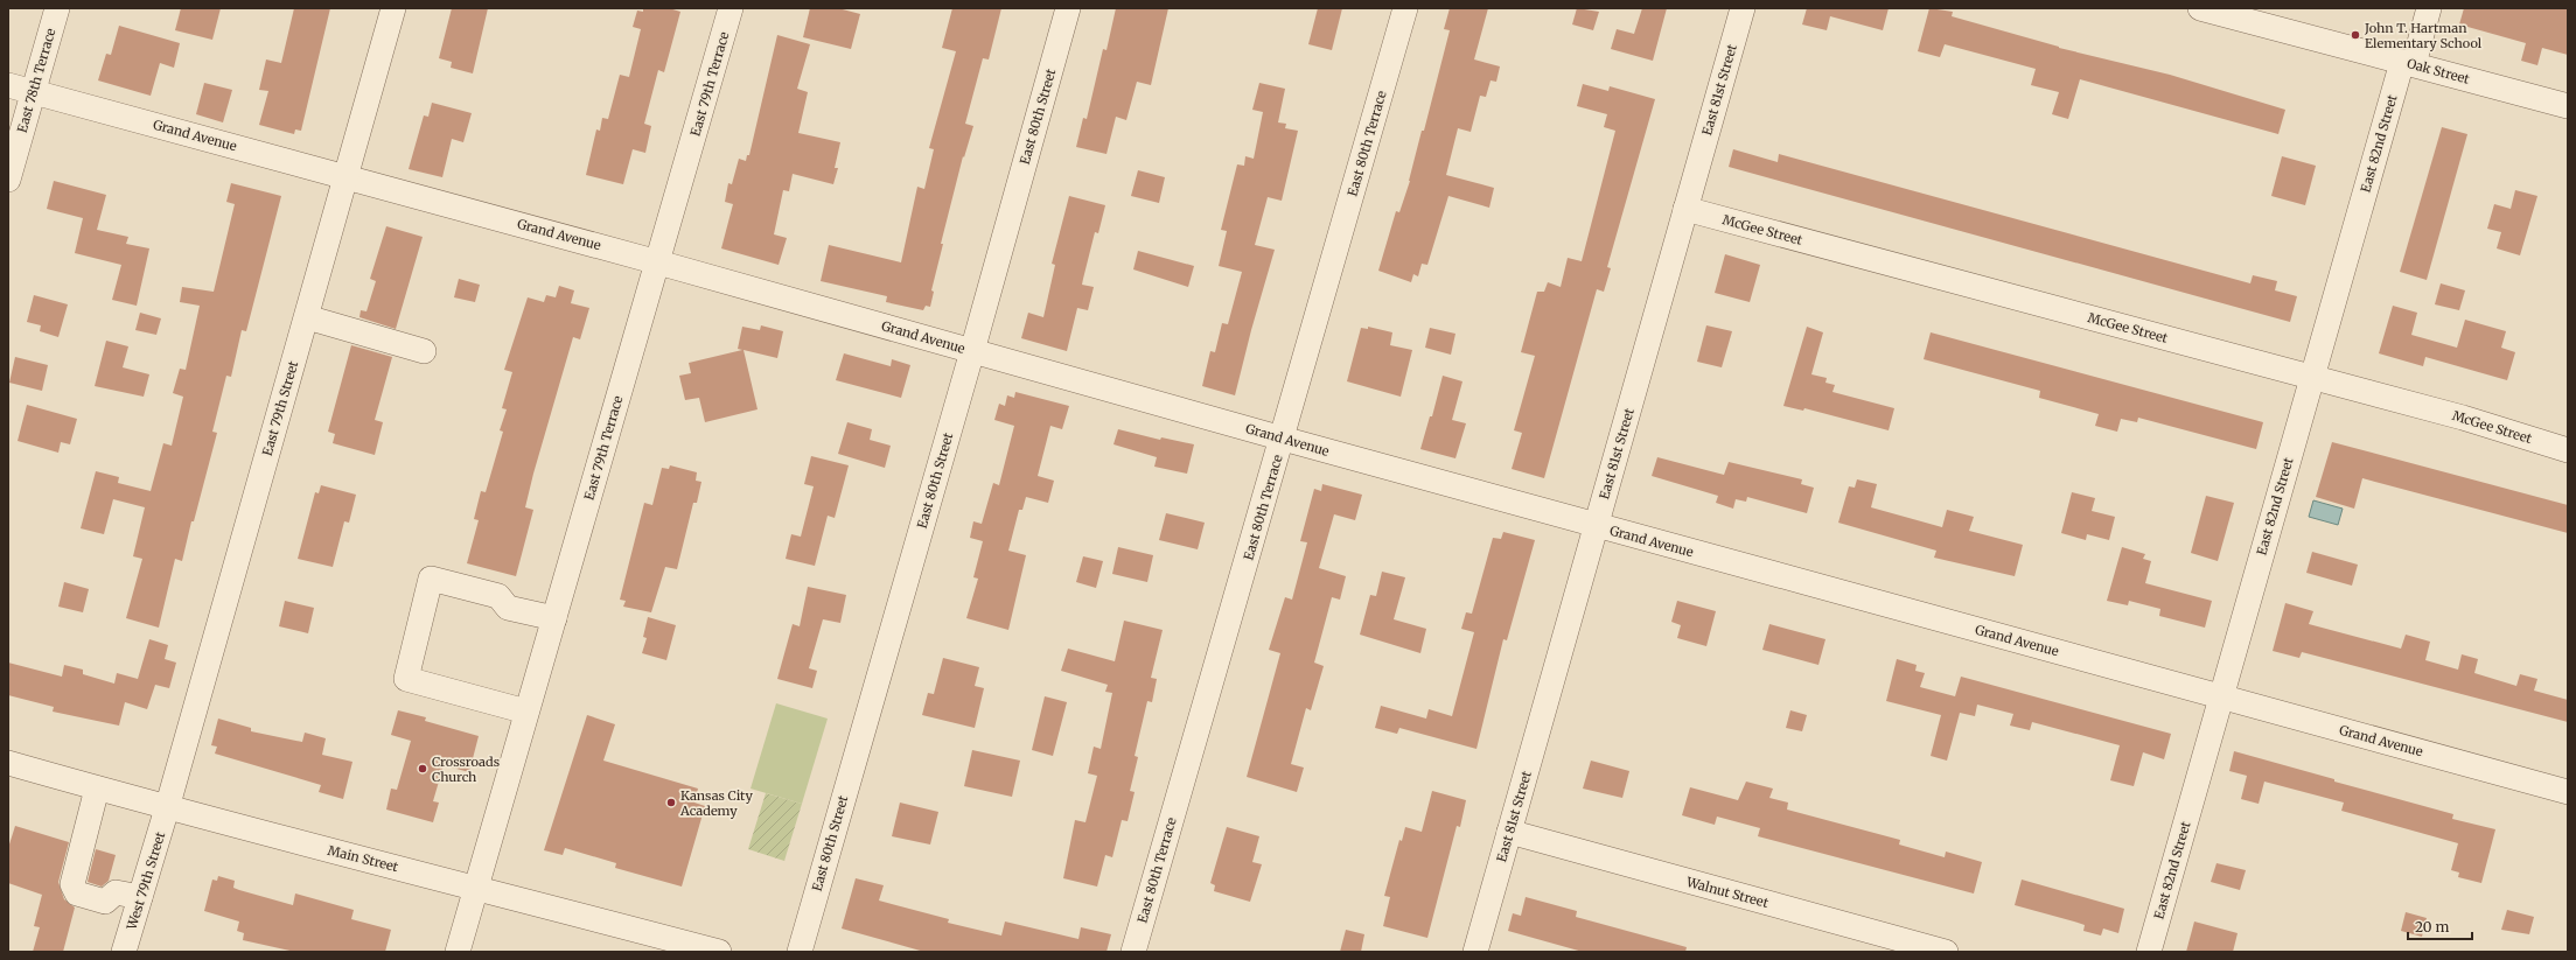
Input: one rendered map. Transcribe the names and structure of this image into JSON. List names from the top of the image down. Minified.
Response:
{"streets":{"street":["Oak Street","East 78th Terrace","East 79th Terrace","East 81st Street","East 80th Street","Grand Avenue","East 80th Terrace","East 82nd Street","McGee Street","East 79th Street","Main Street","West 79th Street","Walnut Street"]},"crossings":[["Oak Street","East 82nd Street"],["East 78th Terrace","Grand Avenue"],["East 79th Terrace","Grand Avenue"],["East 79th Terrace","Main Street"],["East 81st Street","Grand Avenue"],["East 81st Street","McGee Street"],["East 81st Street","Walnut Street"],["East 80th Street","Grand Avenue"],["Grand Avenue","East 80th Terrace"],["Grand Avenue","East 82nd Street"],["Grand Avenue","East 79th Street"],["East 82nd Street","McGee Street"],["East 79th Street","Main Street"],["East 79th Street","West 79th Street"],["Main Street","West 79th Street"]],"places":["John T. Hartman Elementary School","Crossroads Church","Kansas City Academy"],"scale_bar":"20 m"}
